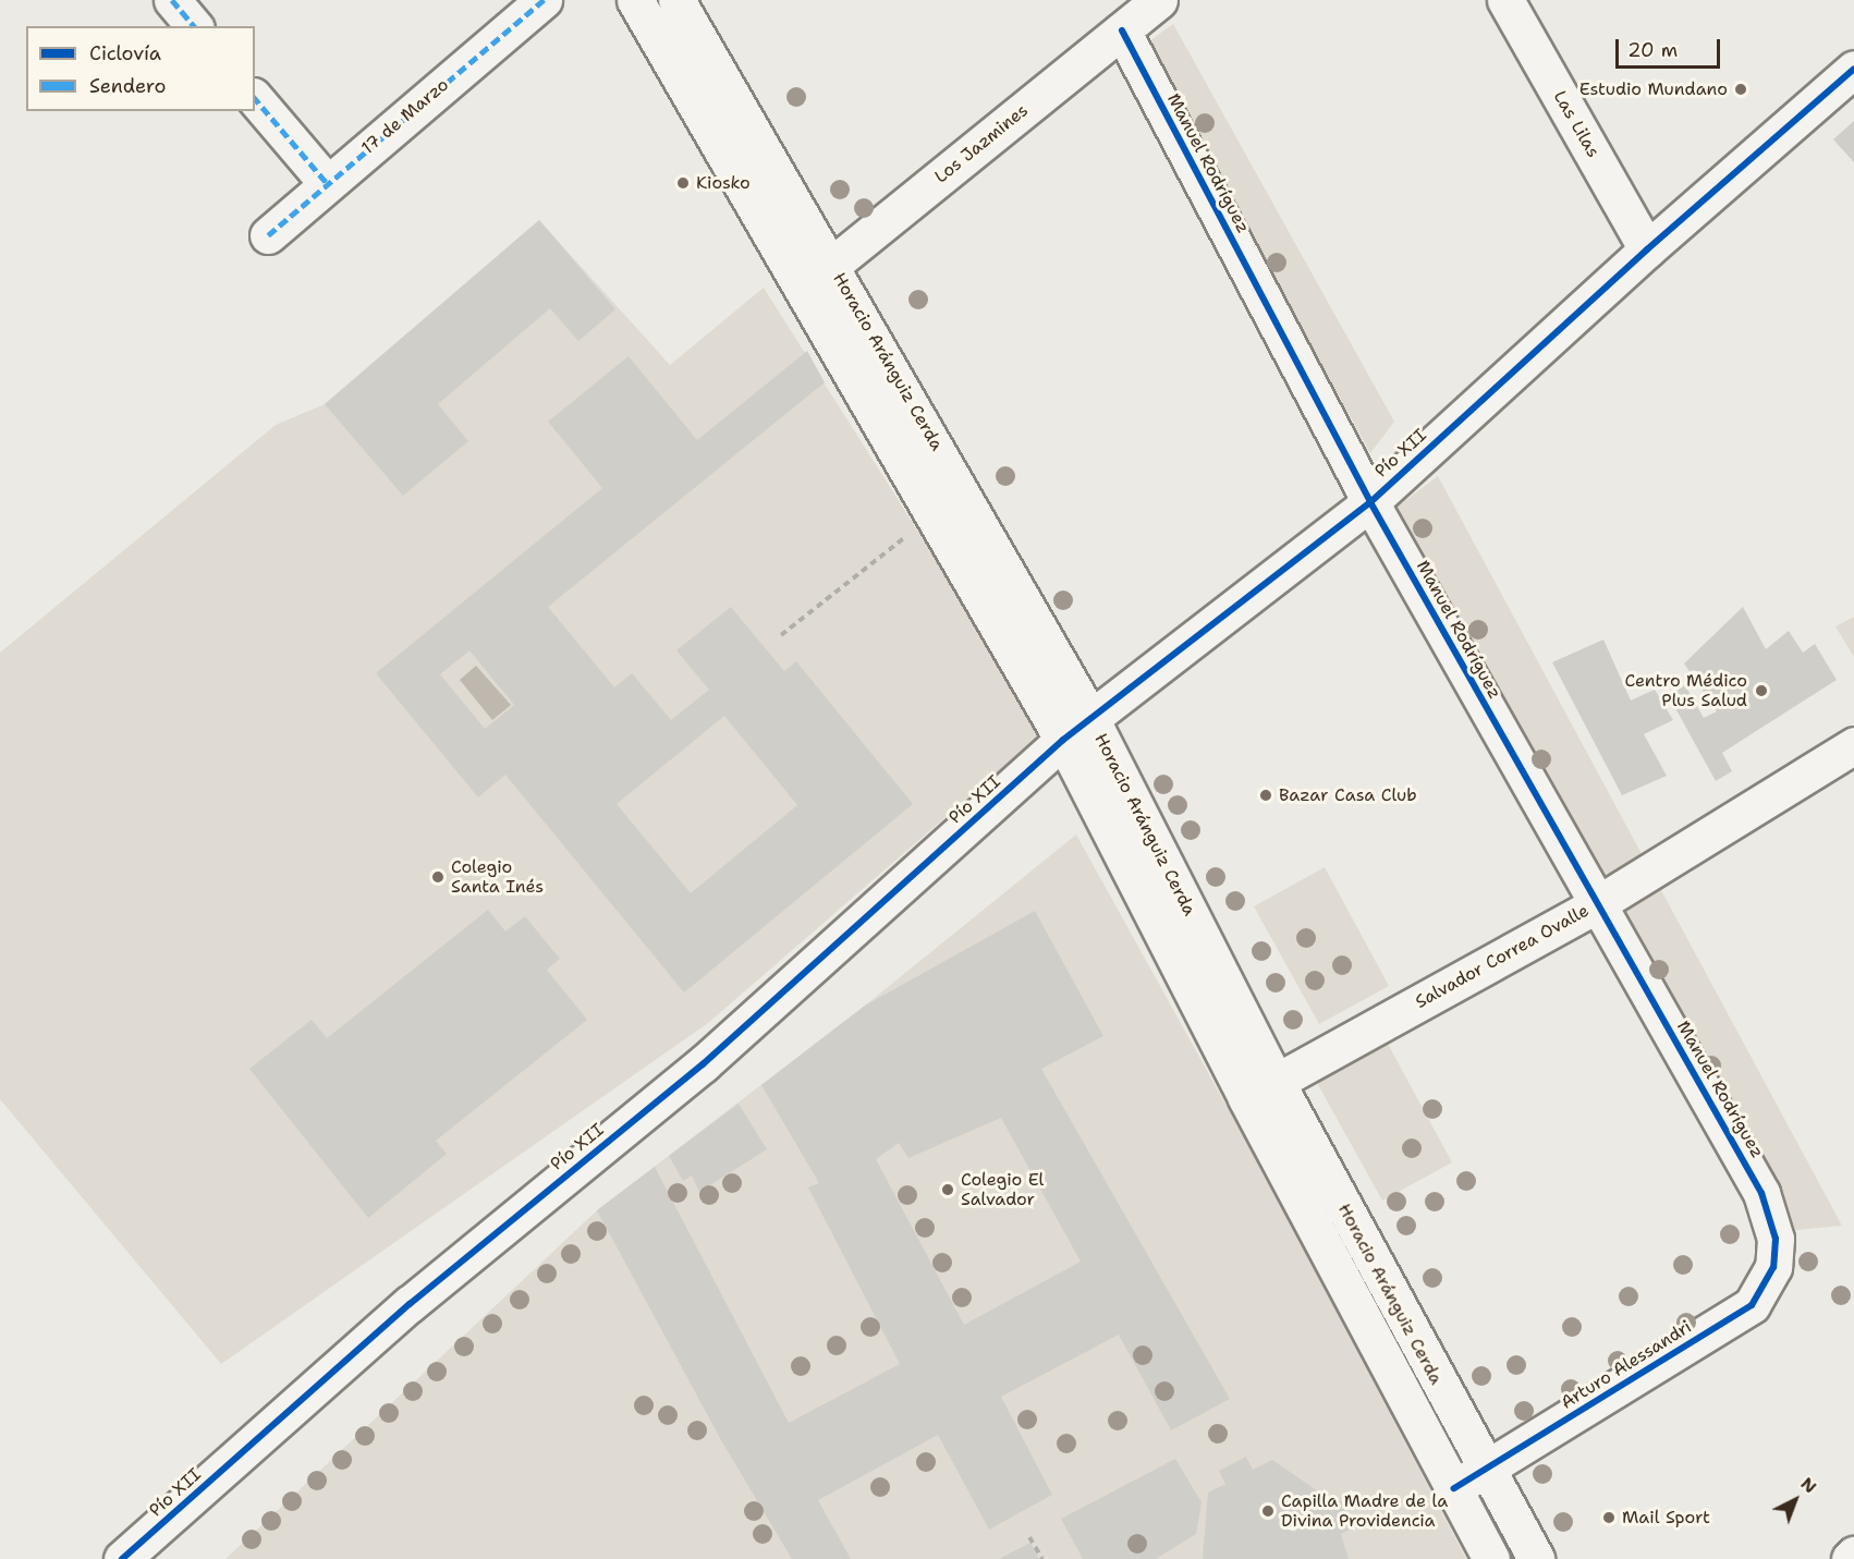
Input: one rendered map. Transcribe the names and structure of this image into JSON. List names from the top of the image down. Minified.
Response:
{"streets":{"street":["17 de Marzo","Las Lilas","Los Jazmines","Manuel Rodríguez","Horacio Aránguiz Cerda","Pío XII","Salvador Correa Ovalle","Arturo Alessandri"]},"crossings":[["Las Lilas","Pío XII"],["Los Jazmines","Manuel Rodríguez"],["Los Jazmines","Horacio Aránguiz Cerda"],["Manuel Rodríguez","Pío XII"],["Manuel Rodríguez","Salvador Correa Ovalle"],["Manuel Rodríguez","Arturo Alessandri"],["Horacio Aránguiz Cerda","Pío XII"],["Horacio Aránguiz Cerda","Salvador Correa Ovalle"],["Horacio Aránguiz Cerda","Arturo Alessandri"]],"places":["Estudio Mundano","Kiosko","Centro Médico Plus Salud","Bazar Casa Club","Colegio Santa Inés","Colegio El Salvador","Capilla Madre de la Divina Providencia","Mail Sport"],"legend":["Ciclovía","Sendero"],"scale_bar":"20 m","north":"top right"}
